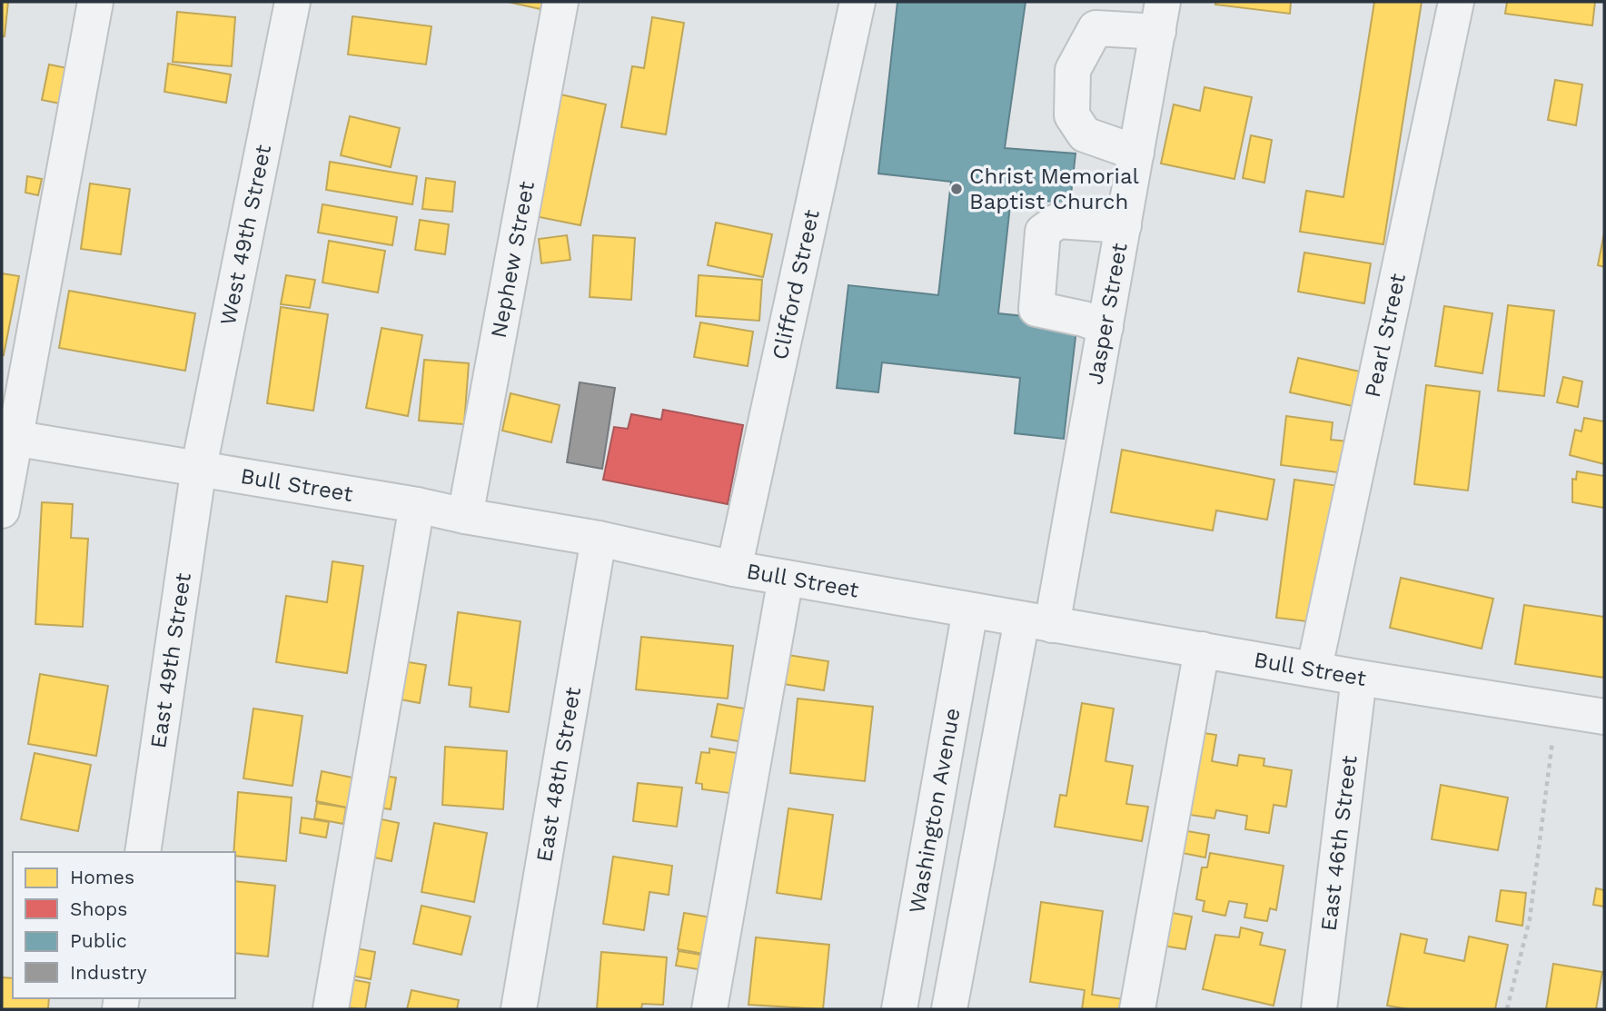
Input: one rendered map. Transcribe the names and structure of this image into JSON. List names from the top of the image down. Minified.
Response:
{"streets":{"street":["West 49th Street","Nephew Street","Clifford Street","Jasper Street","Pearl Street","Bull Street","East 49th Street","East 48th Street","Washington Avenue","East 46th Street"]},"crossings":[["West 49th Street","Bull Street"],["West 49th Street","East 49th Street"],["Nephew Street","Bull Street"],["Clifford Street","Bull Street"],["Jasper Street","Bull Street"],["Pearl Street","Bull Street"],["Bull Street","East 49th Street"],["Bull Street","East 48th Street"],["Bull Street","Washington Avenue"],["Bull Street","East 46th Street"]],"places":["Christ Memorial Baptist Church"],"legend":["Homes","Shops","Public","Industry"]}
